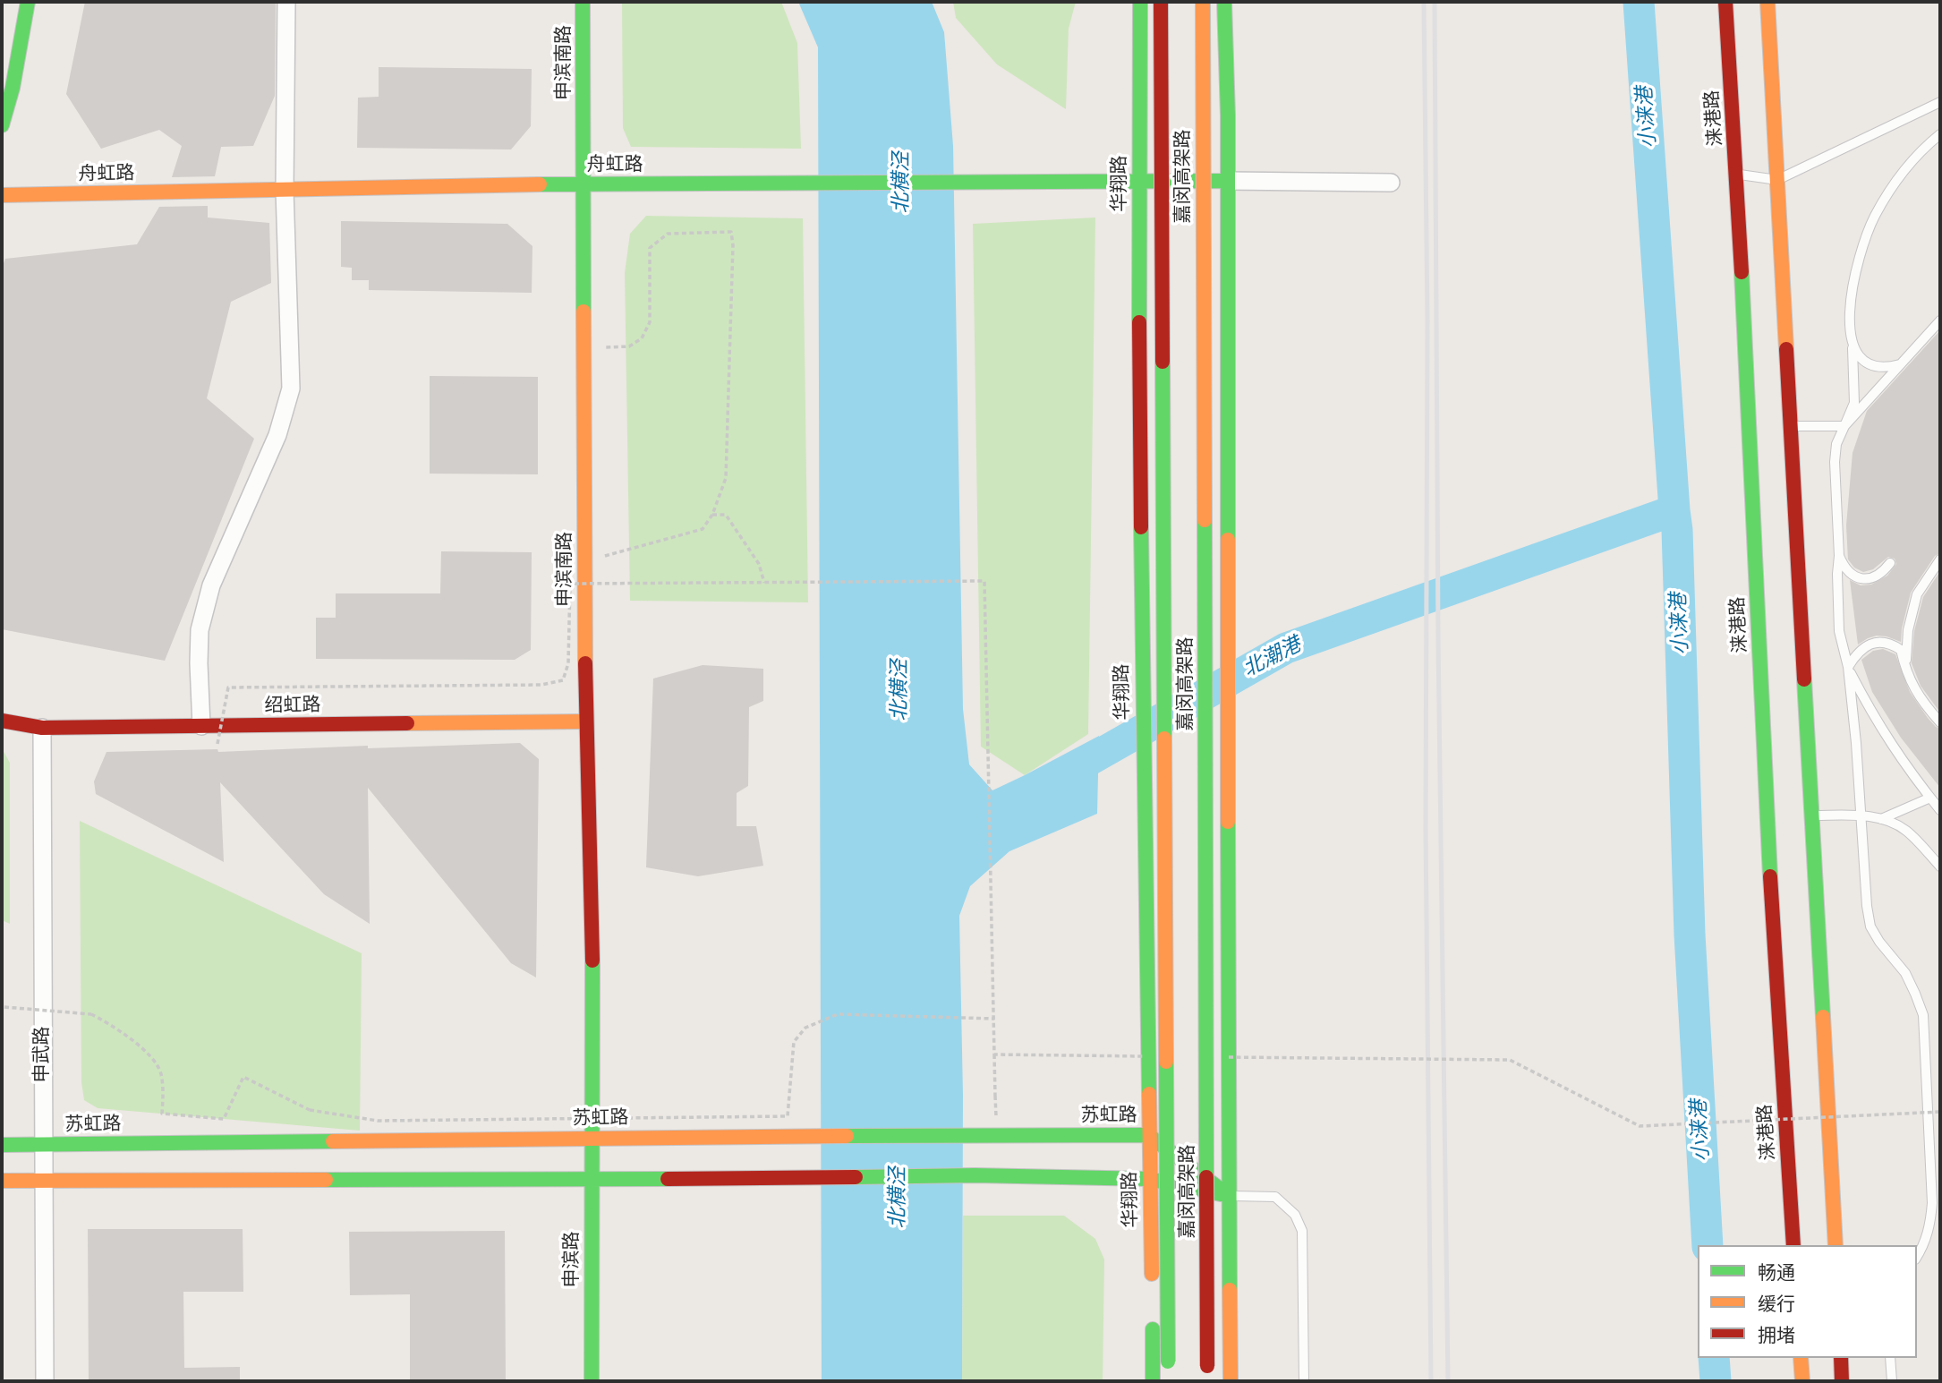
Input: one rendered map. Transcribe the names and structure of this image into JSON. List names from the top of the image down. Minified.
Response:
{"streets":{"main road":["申滨南路","涞港路","舟虹路","嘉闵高架路","华翔路","绍虹路","苏虹路","申滨路"],"street":["申武路"]},"crossings":[["申滨南路","舟虹路"],["申滨南路","绍虹路"],["申滨南路","苏虹路"],["申滨南路","申滨路"],["舟虹路","华翔路"],["华翔路","苏虹路"],["绍虹路","申武路"],["申武路","苏虹路"],["苏虹路","申滨路"]],"water":["小涞港","北横泾","北潮港"],"legend":["畅通","缓行","拥堵"]}
